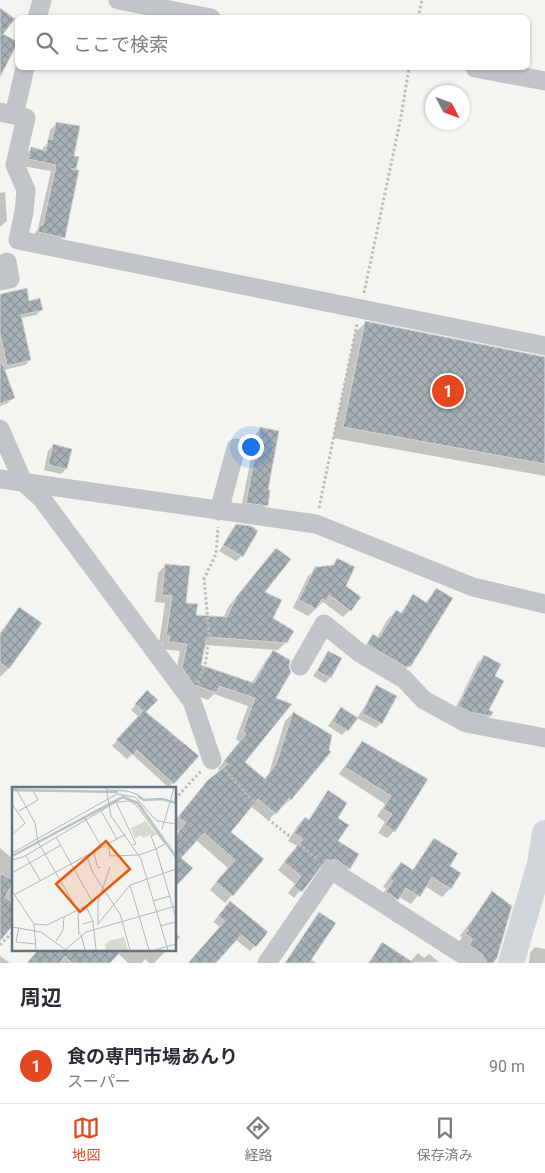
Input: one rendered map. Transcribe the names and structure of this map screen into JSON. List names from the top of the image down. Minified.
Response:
{"north":"bottom right","page":{"search":"ここで検索","pins":"1","heading":"周辺","list":[{"mark":"1","name":"食の専門市場あんり","note":"スーパー","value":"90 m"}],"nav":["地図","経路","保存済み"]}}
